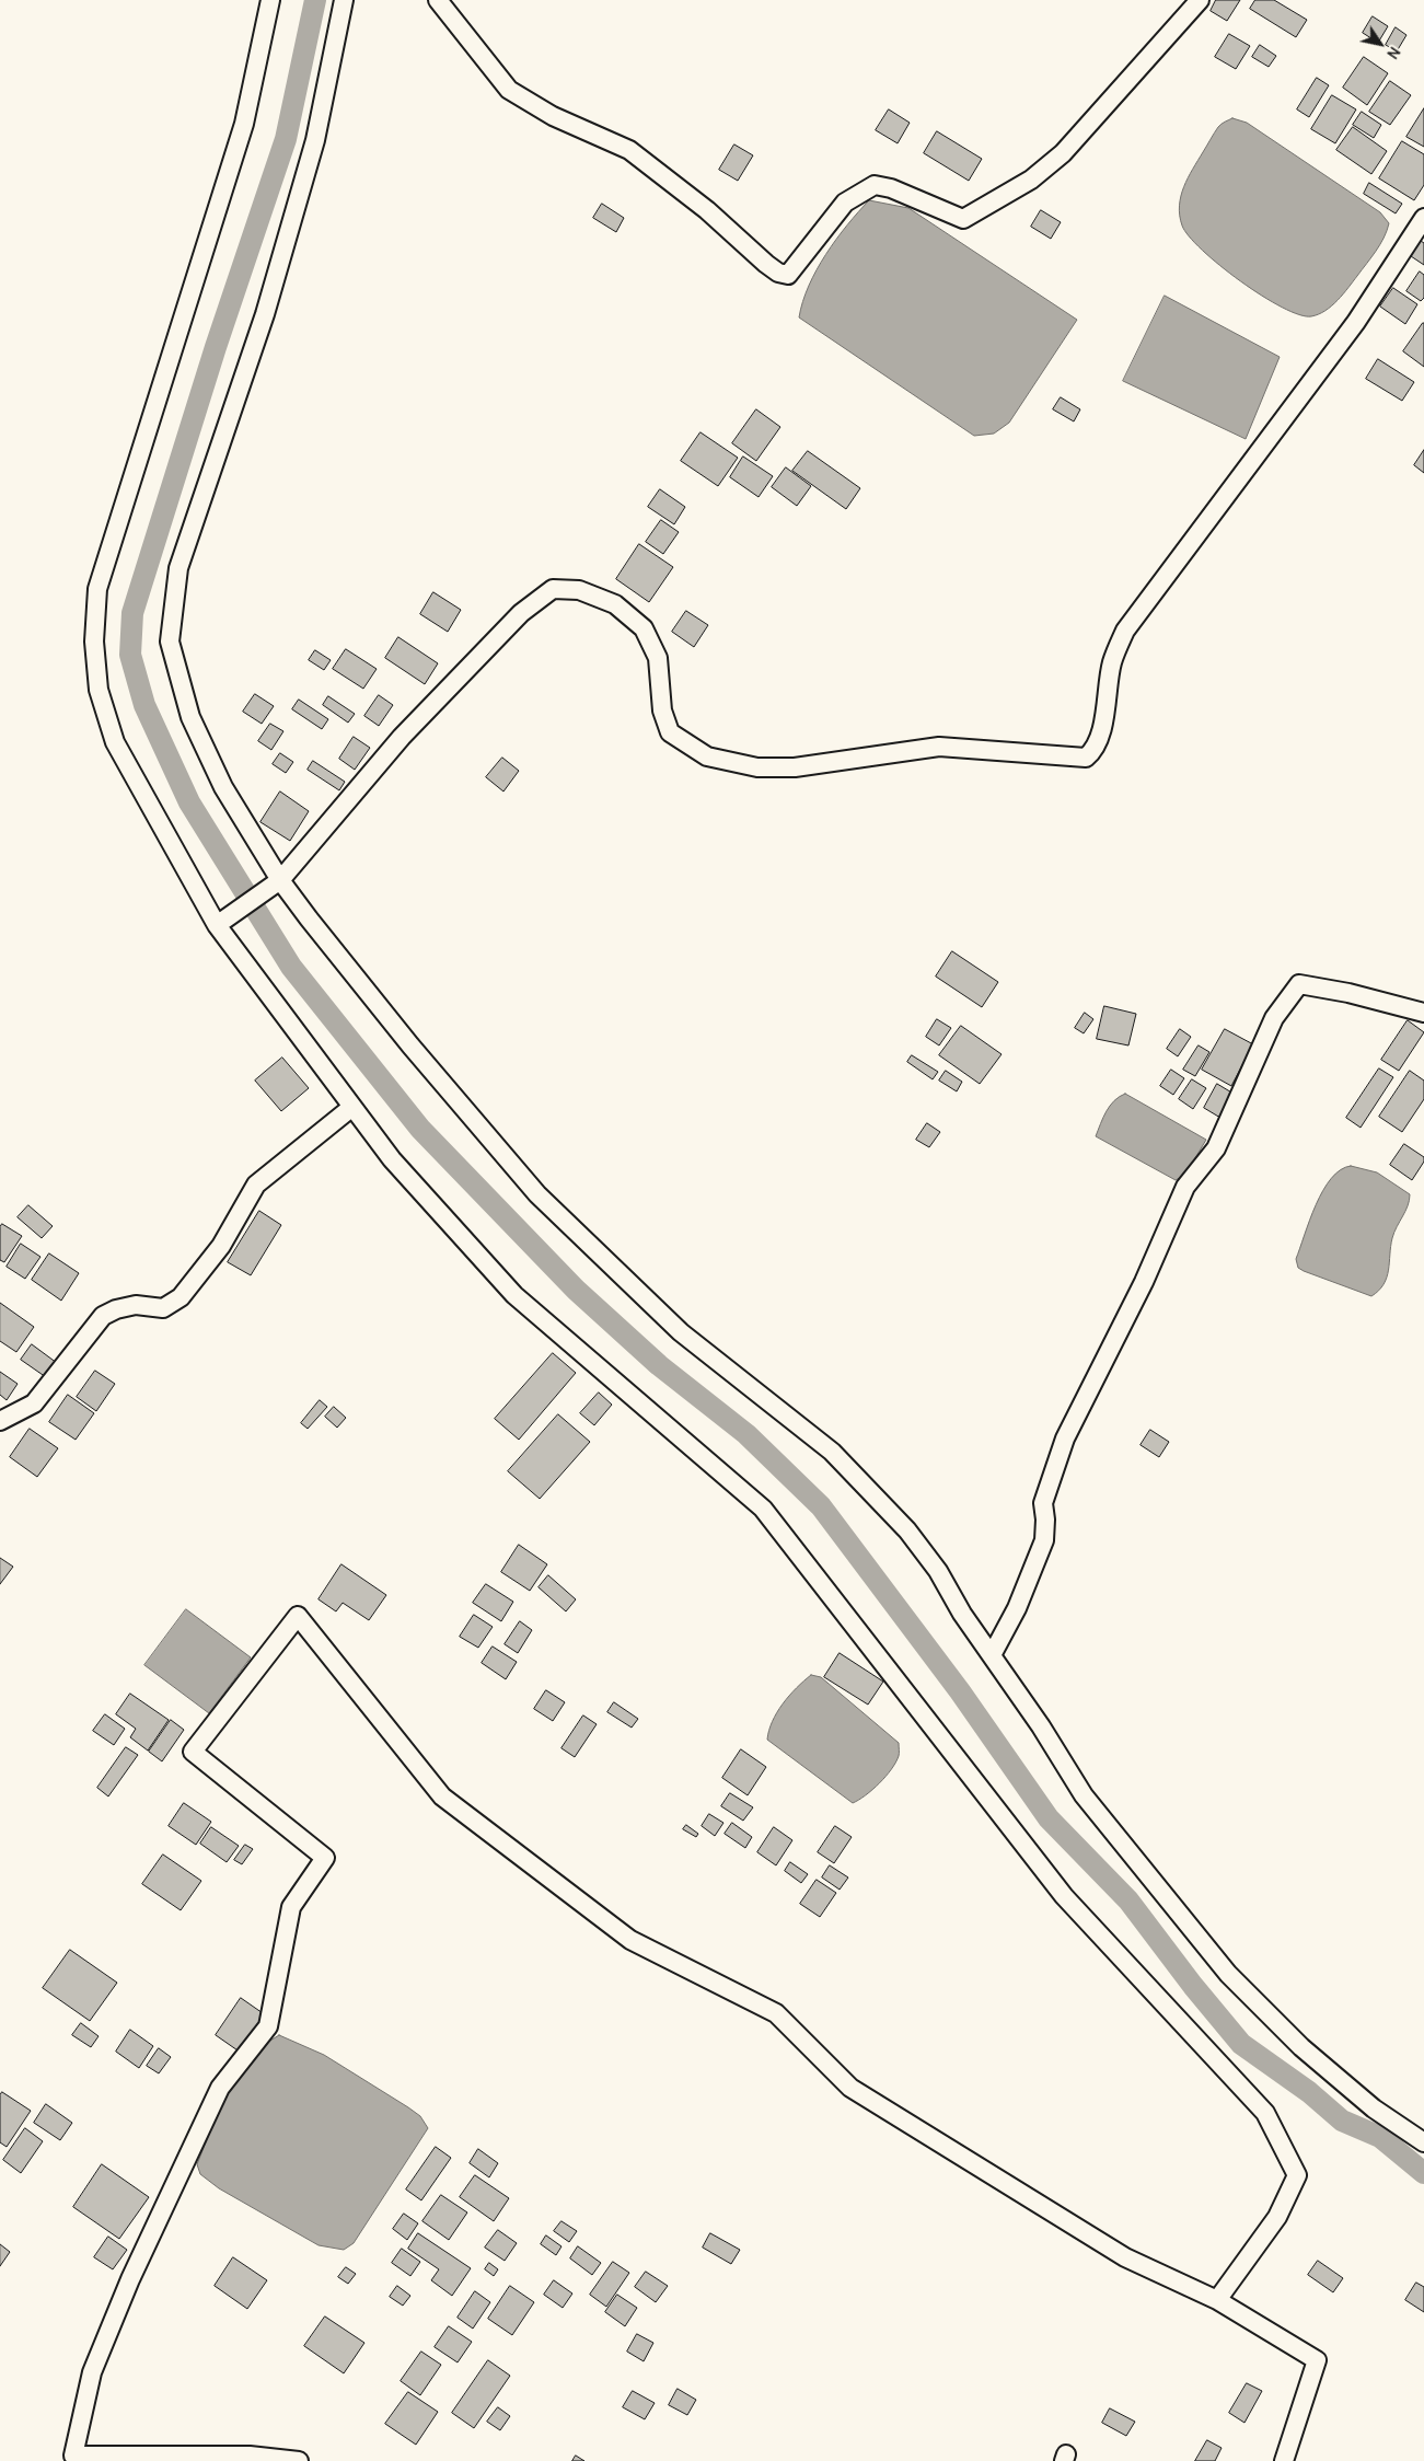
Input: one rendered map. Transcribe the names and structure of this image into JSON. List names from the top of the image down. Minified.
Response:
{"north":"bottom right"}
